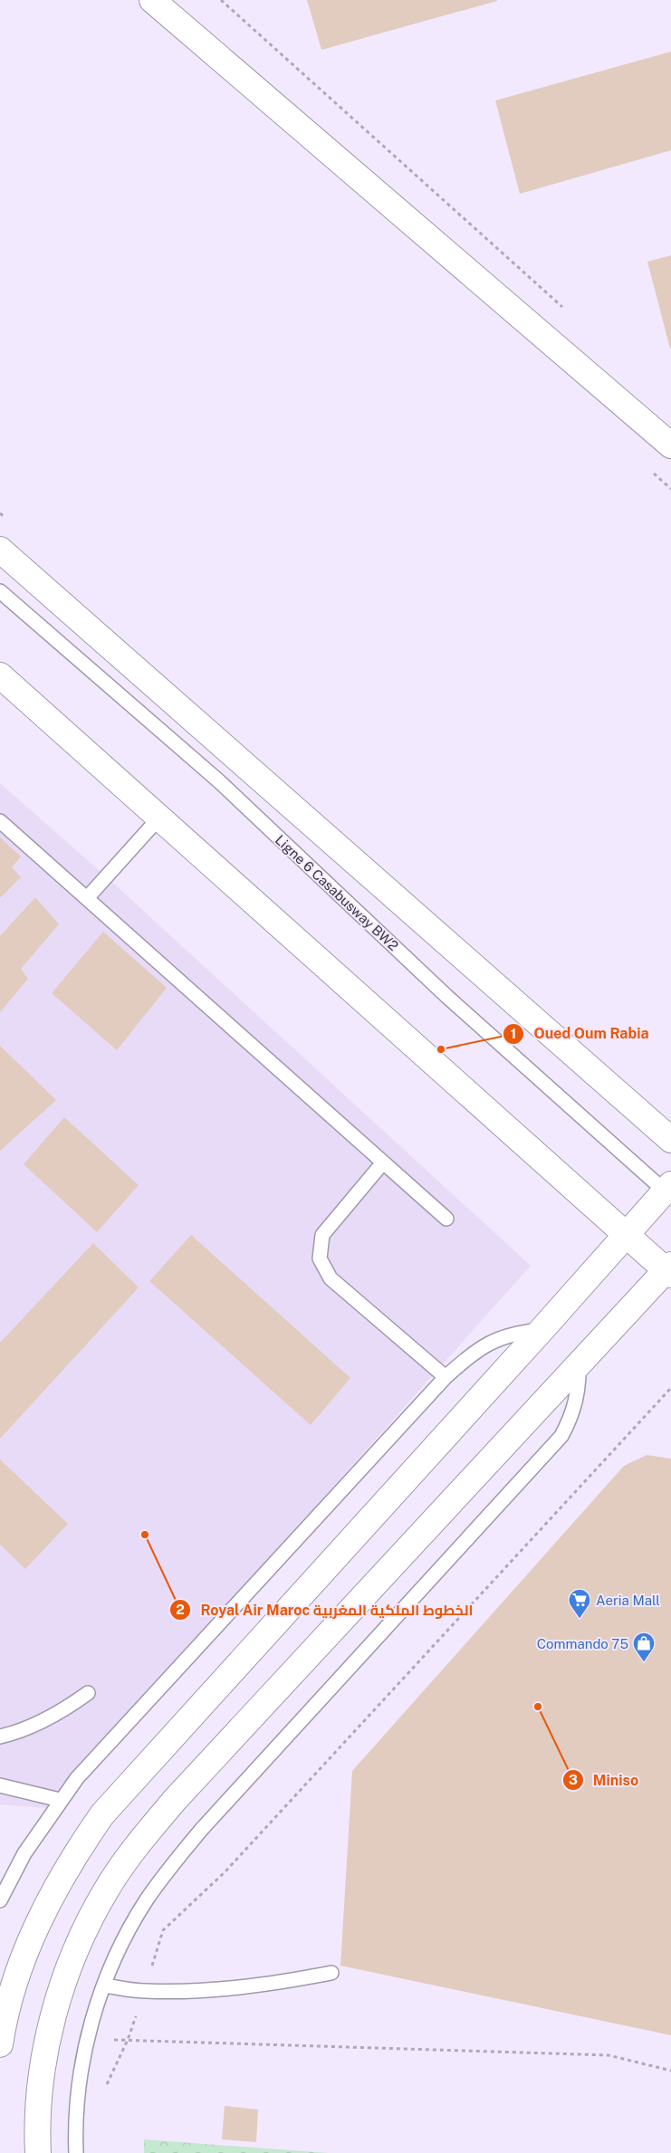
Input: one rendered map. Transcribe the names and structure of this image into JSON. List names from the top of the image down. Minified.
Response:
{"streets":{"lane":["Ligne 6 Casabusway BW2"]},"places":{"other":["Oued Oum Rabia","Royal Air Maroc الخطوط الملكية المغربية","Miniso"],"supermarket":["Aeria Mall"],"shop":["Commando 75"]}}
